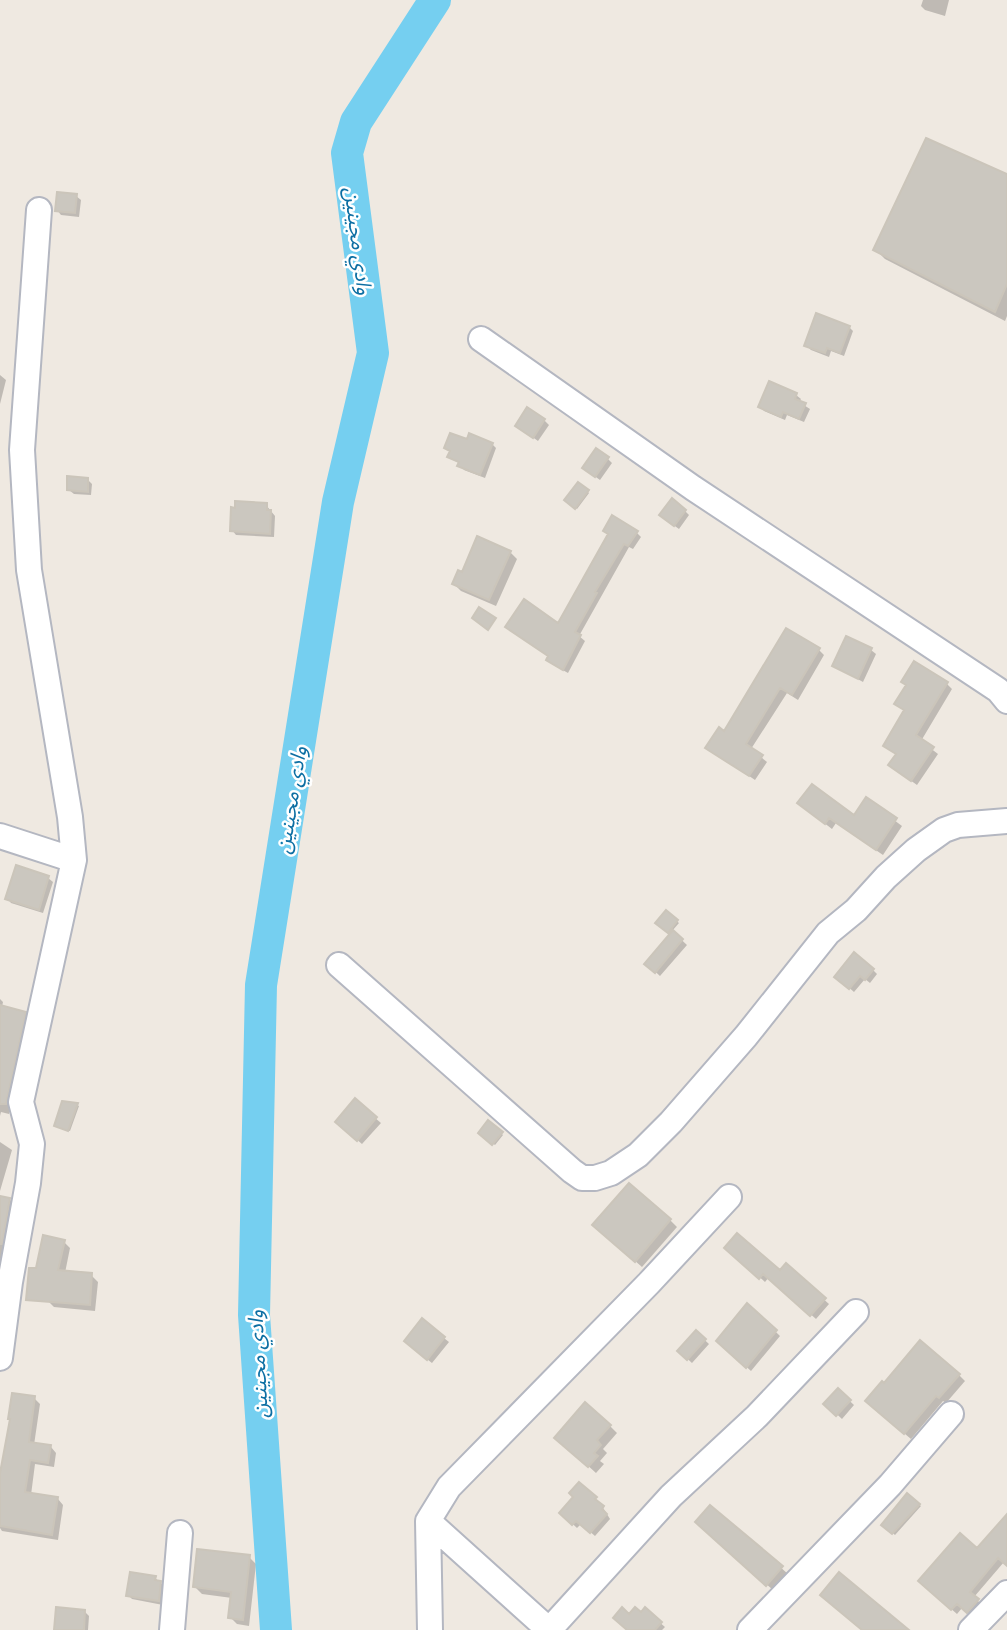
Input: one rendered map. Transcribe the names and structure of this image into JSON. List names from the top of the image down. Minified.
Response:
{"water":["وادي مجينين"]}
